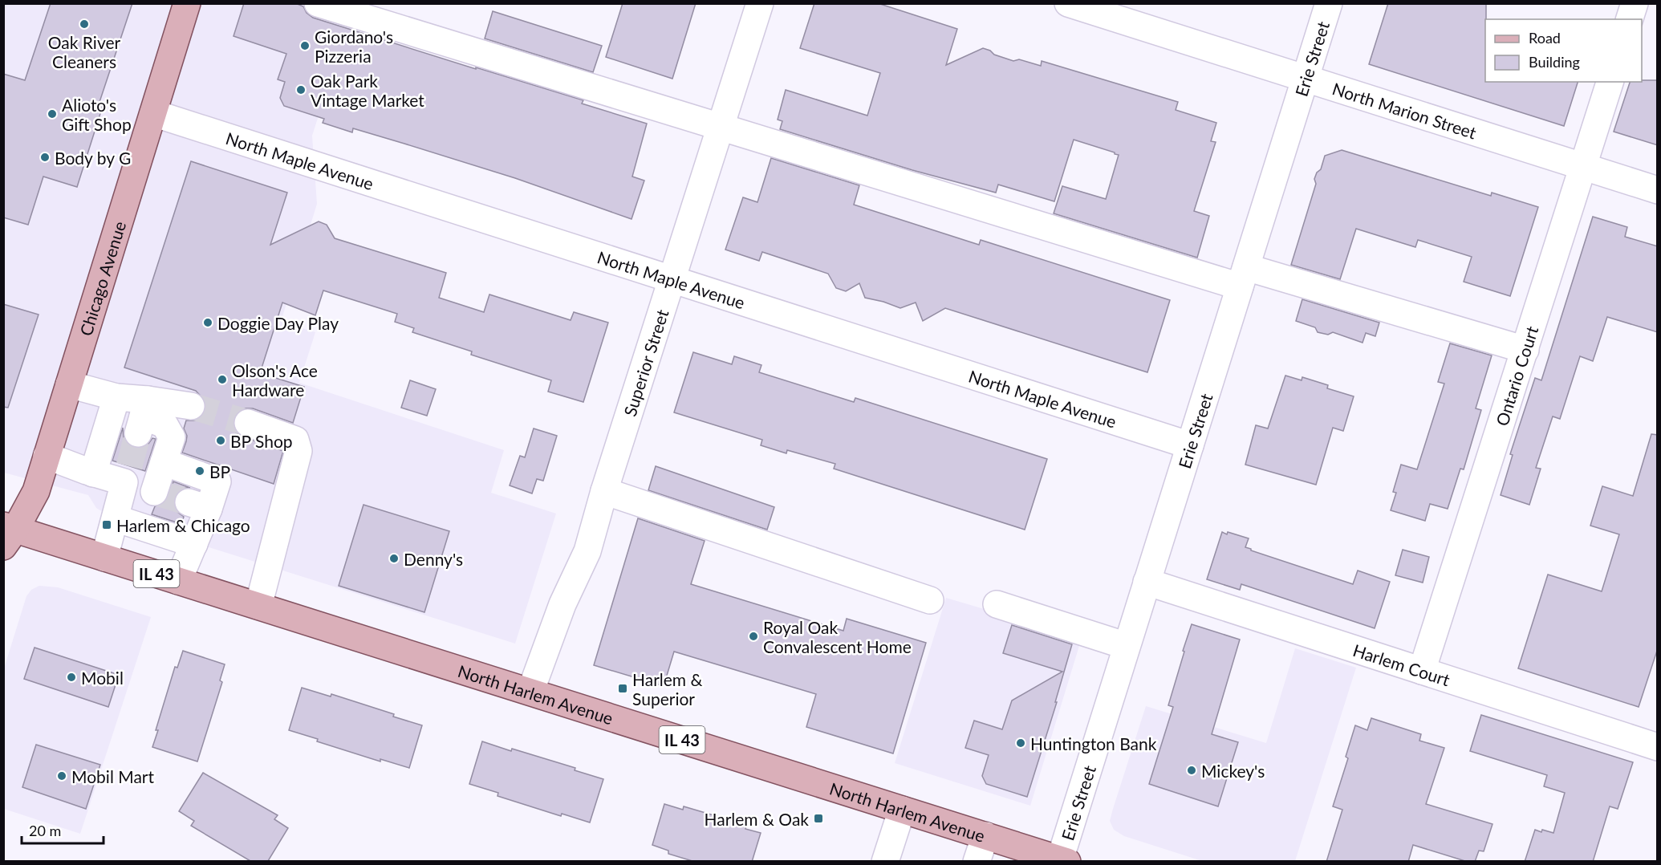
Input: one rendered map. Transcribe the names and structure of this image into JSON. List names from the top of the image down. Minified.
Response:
{"streets":{"main road":["Chicago Avenue","IL 43","North Harlem Avenue"],"street":["Erie Street","North Marion Street","North Maple Avenue","Superior Street","Ontario Court","Harlem Court"]},"crossings":[["Erie Street","North Marion Street"],["Erie Street","North Maple Avenue"],["Erie Street","Harlem Court"],["Erie Street","North Harlem Avenue"],["North Marion Street","Ontario Court"],["North Maple Avenue","Chicago Avenue"],["North Maple Avenue","Superior Street"],["Chicago Avenue","North Harlem Avenue"],["Superior Street","North Harlem Avenue"],["Ontario Court","Harlem Court"]],"places":{"other":["Oak River Cleaners","Giordano's Pizzeria","Oak Park Vintage Market","Alioto's Gift Shop","Body by G","Doggie Day Play","Olson's Ace Hardware","BP Shop","BP","Denny's","Royal Oak Convalescent Home","Mobil","Huntington Bank","Mickey's","Mobil Mart"],"transit":["Harlem & Chicago","Harlem & Superior","Harlem & Oak"]},"legend":["Road","Building"],"scale_bar":"20 m"}
